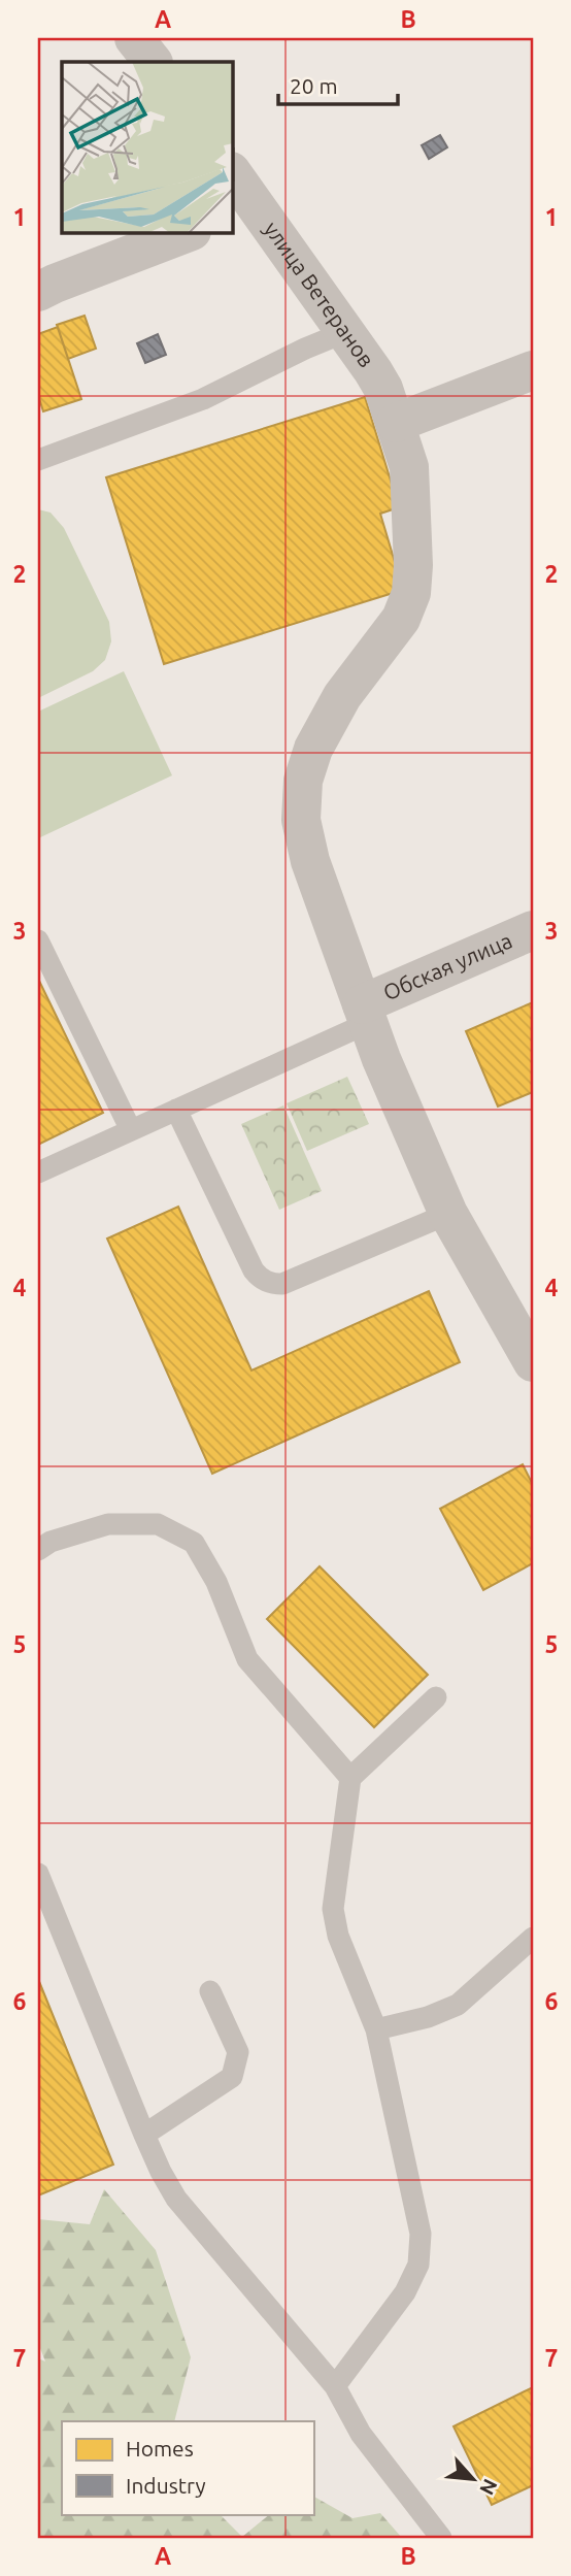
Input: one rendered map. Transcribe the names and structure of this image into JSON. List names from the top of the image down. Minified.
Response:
{"streets":{"street":["улица Ветеранов","Обская улица"]},"crossings":[["улица Ветеранов","Обская улица"]],"legend":["Homes","Industry"],"scale_bar":"20 m","north":"bottom right","grid":{"columns":["A","B"],"rows":["1","2","3","4","5","6","7"]}}
